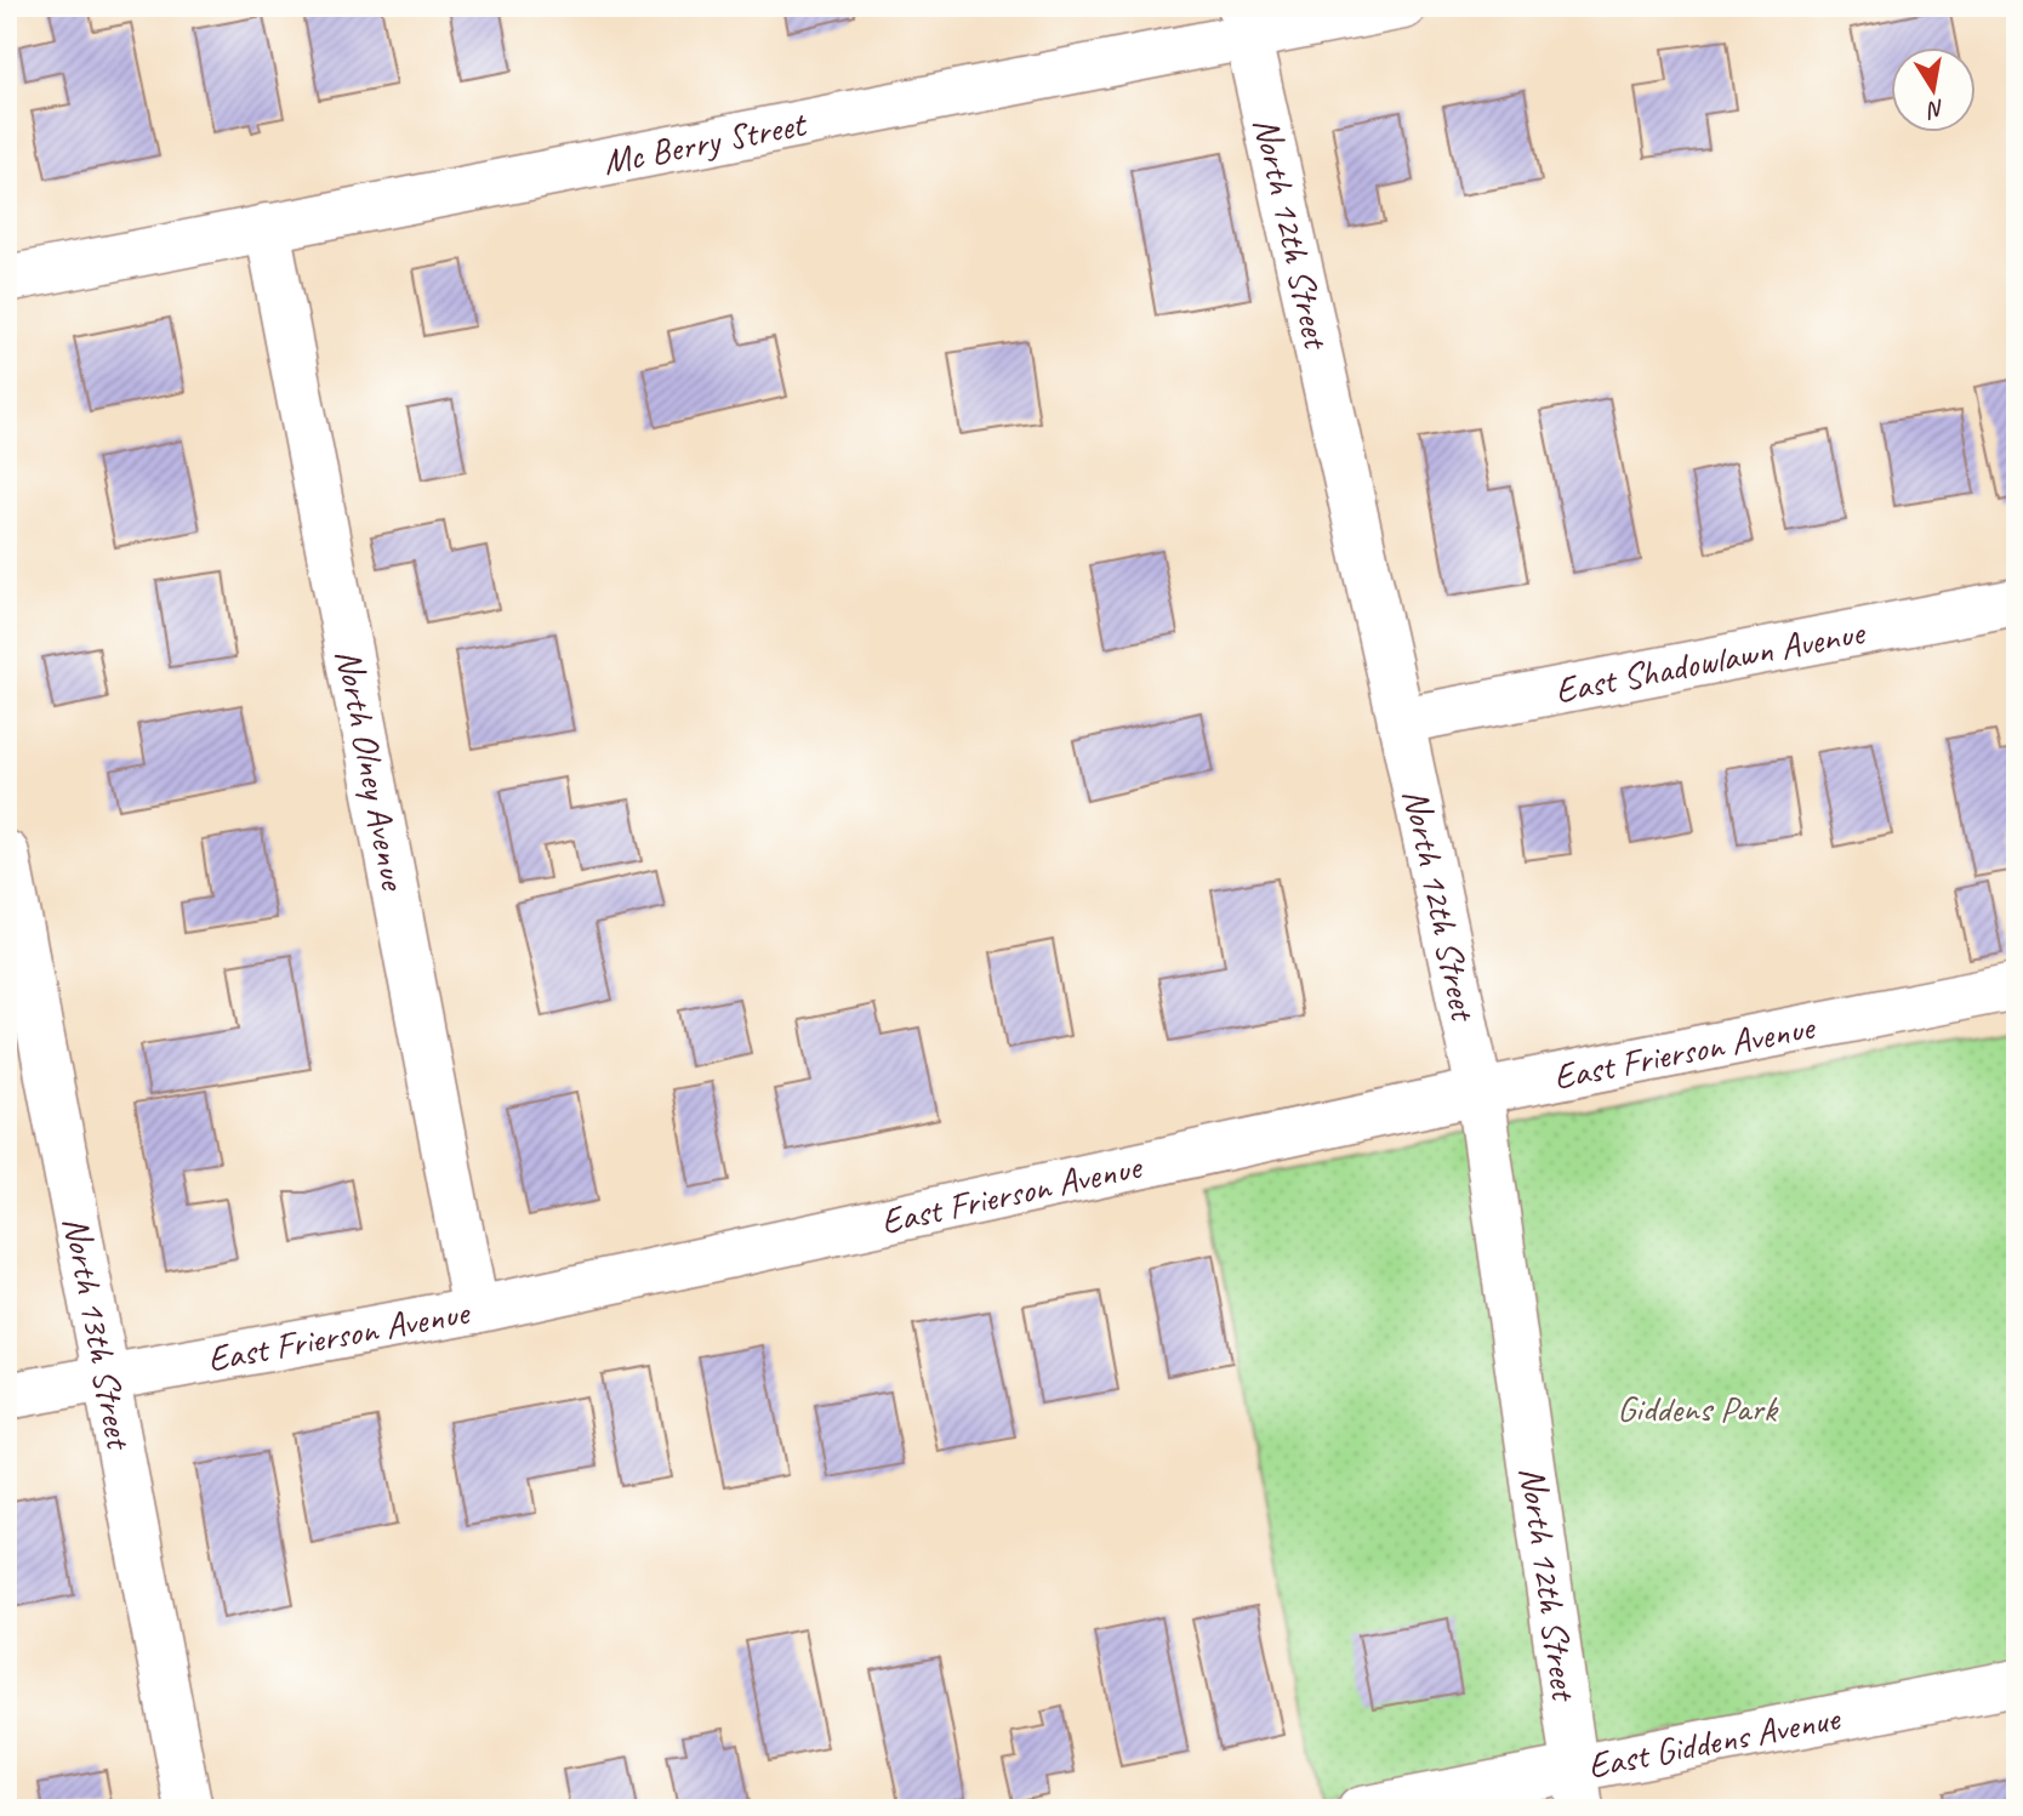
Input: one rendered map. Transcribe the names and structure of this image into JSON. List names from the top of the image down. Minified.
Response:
{"streets":{"street":["Mc Berry Street","North 12th Street","East Shadowlawn Avenue","North Olney Avenue","East Frierson Avenue","North 13th Street","East Giddens Avenue"]},"crossings":[["Mc Berry Street","North 12th Street"],["Mc Berry Street","North Olney Avenue"],["North 12th Street","East Shadowlawn Avenue"],["North 12th Street","East Frierson Avenue"],["North 12th Street","East Giddens Avenue"],["North Olney Avenue","East Frierson Avenue"],["East Frierson Avenue","North 13th Street"]],"parks":["Giddens Park"],"north":"bottom"}
